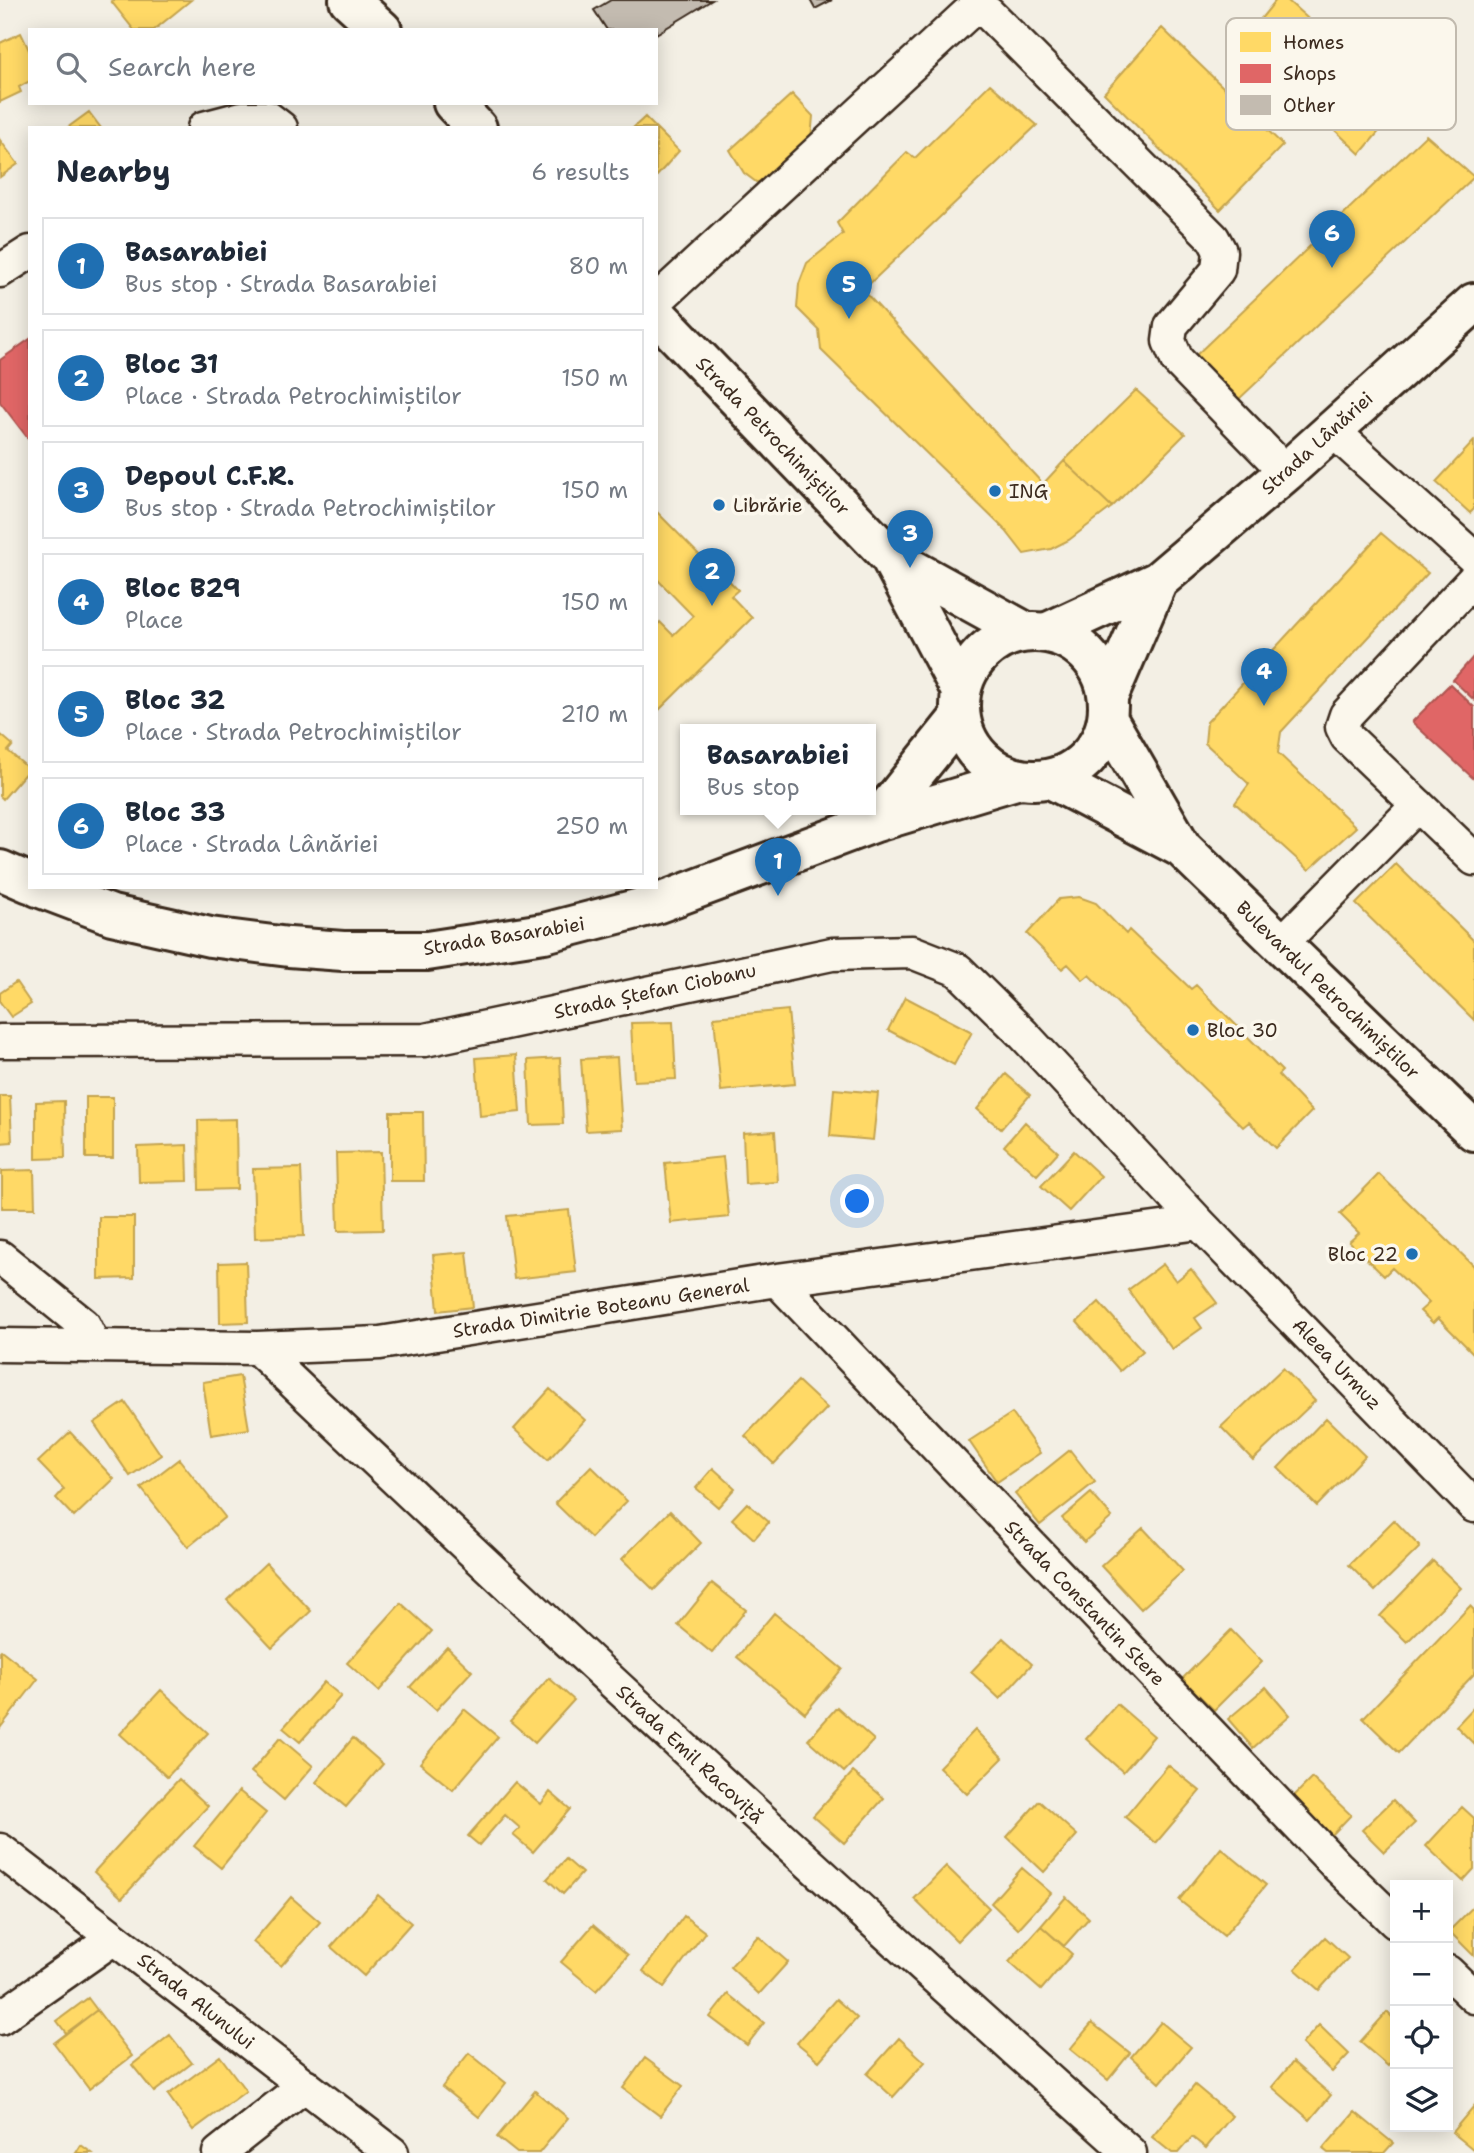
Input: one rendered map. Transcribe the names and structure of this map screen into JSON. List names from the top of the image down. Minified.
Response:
{"streets":{"main road":["Strada Petrochimiștilor","Strada Lânăriei","Strada Basarabiei","Bulevardul Petrochimiștilor"],"street":["Strada Ștefan Ciobanu","Strada Dimitrie Boteanu General","Aleea Urmuz","Strada Constantin Stere","Strada Emil Racoviță","Strada Alunului"]},"crossings":[["Strada Petrochimiștilor","Strada Basarabiei"],["Strada Petrochimiștilor","Bulevardul Petrochimiștilor"],["Strada Basarabiei","Bulevardul Petrochimiștilor"],["Strada Ștefan Ciobanu","Strada Dimitrie Boteanu General"],["Strada Ștefan Ciobanu","Aleea Urmuz"],["Strada Dimitrie Boteanu General","Aleea Urmuz"],["Strada Dimitrie Boteanu General","Strada Constantin Stere"],["Strada Dimitrie Boteanu General","Strada Emil Racoviță"]],"places":["ING","Librărie","Bloc 30","Bloc 22"],"legend":["Homes","Shops","Other"],"page":{"search":"Search here","heading":["Nearby","6 results"],"pins":["6","5","3","2","4","1"],"list":[{"mark":"1","name":"Basarabiei","note":"Bus stop · Strada Basarabiei","value":"80 m"},{"mark":"2","name":"Bloc 31","note":"Place · Strada Petrochimiștilor","value":"150 m"},{"mark":"3","name":"Depoul C.F.R.","note":"Bus stop · Strada Petrochimiștilor","value":"150 m"},{"mark":"4","name":"Bloc B29","note":"Place","value":"150 m"},{"mark":"5","name":"Bloc 32","note":"Place · Strada Petrochimiștilor","value":"210 m"},{"mark":"6","name":"Bloc 33","note":"Place · Strada Lânăriei","value":"250 m"}],"popup":["Basarabiei","Bus stop"],"map_buttons":["+","−"]}}
